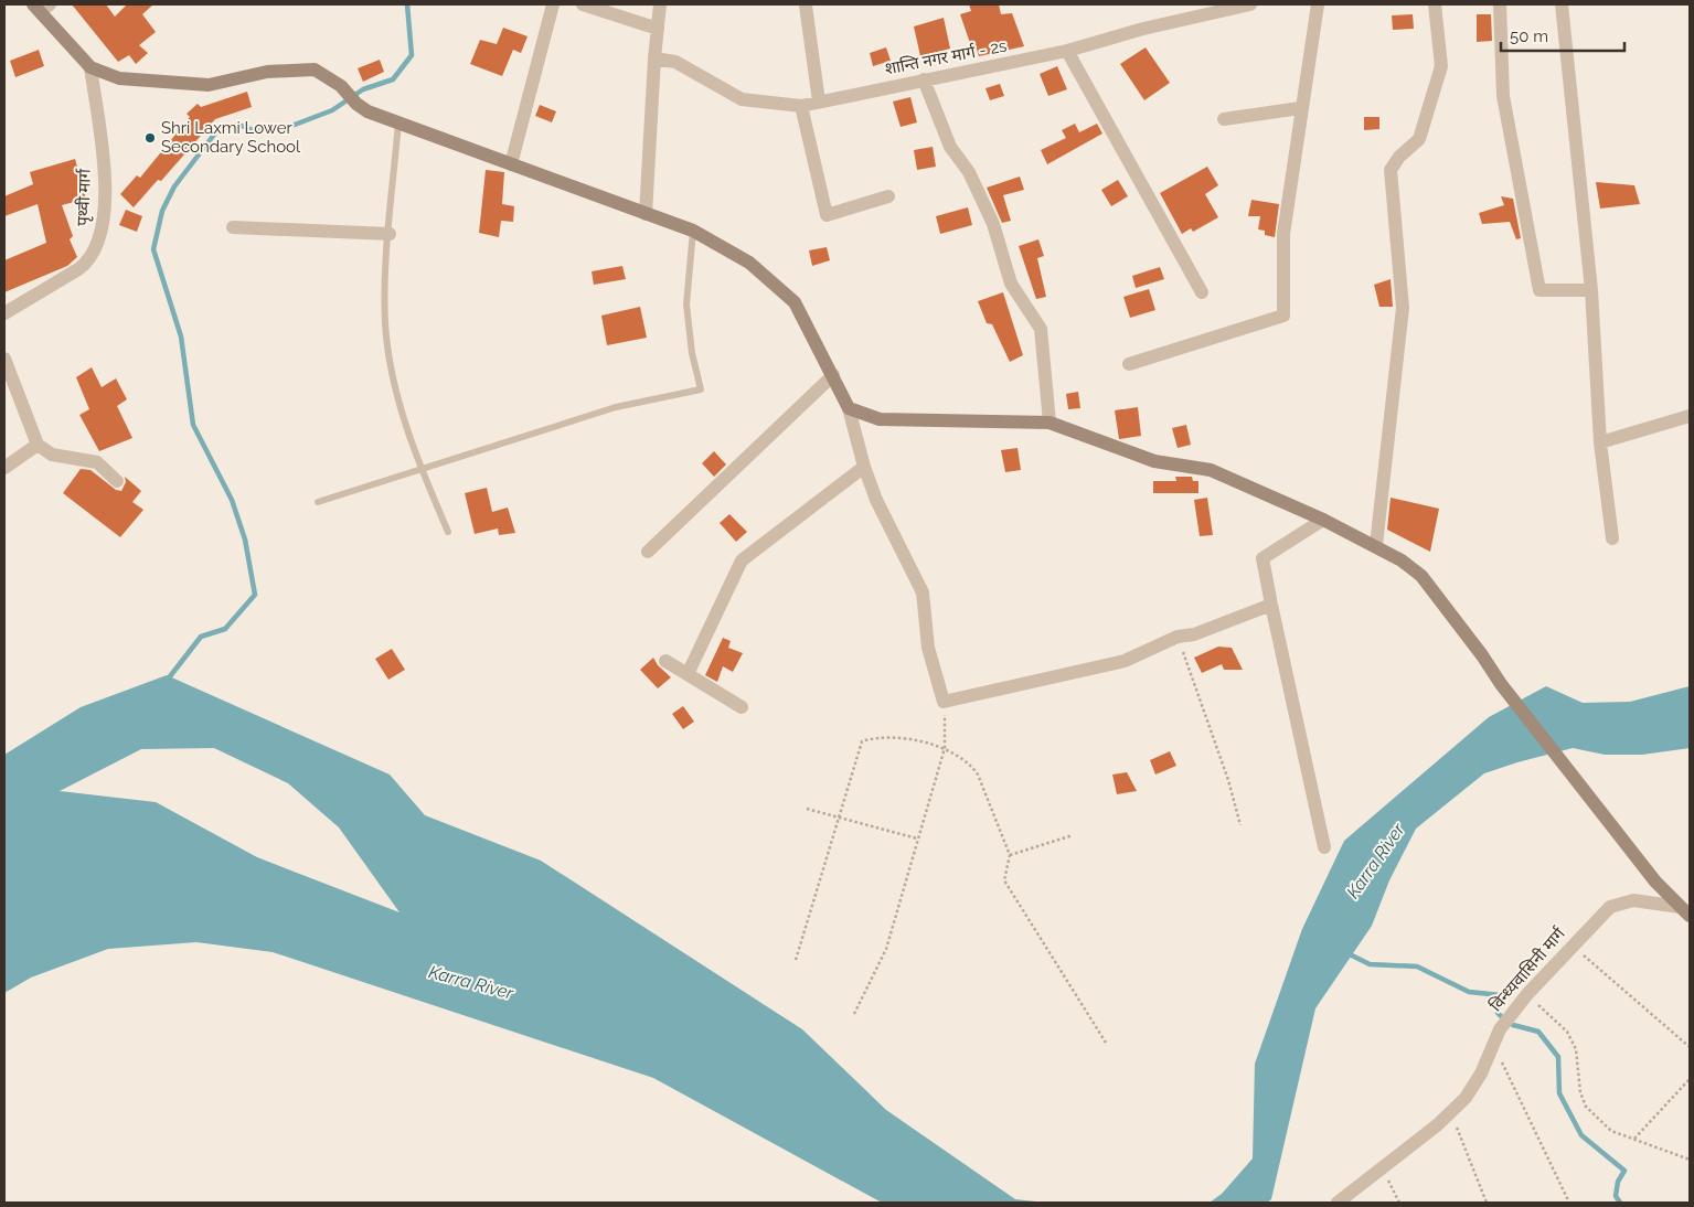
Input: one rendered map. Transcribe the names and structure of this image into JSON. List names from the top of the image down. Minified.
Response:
{"streets":{"street":["शान्ति नगर मार्ग - 2s","पृथ्वी मार्ग","विन्ध्यवासिनी मार्ग"]},"water":["Karra River"],"places":["Shri Laxmi Lower Secondary School"],"scale_bar":"50 m"}
